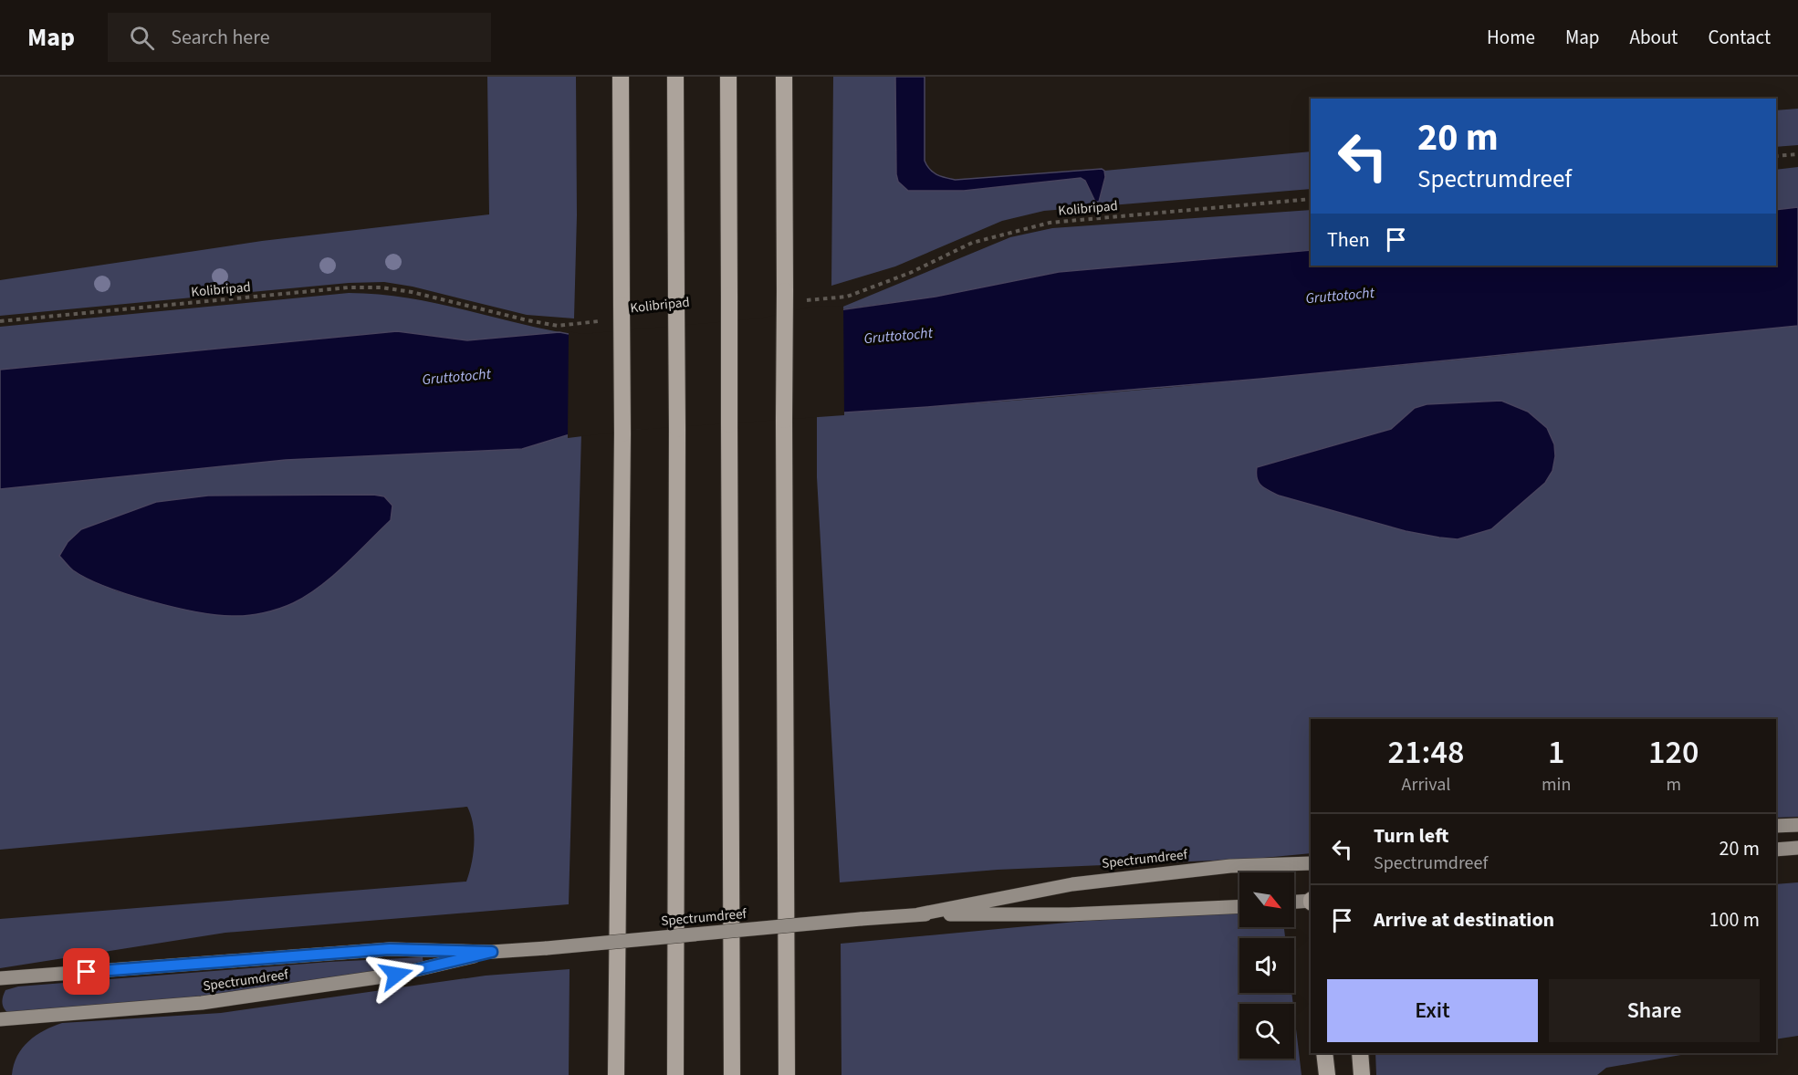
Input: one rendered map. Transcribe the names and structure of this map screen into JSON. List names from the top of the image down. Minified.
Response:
{"streets":{"main road":["Spectrumdreef"],"path":["Kolibripad"]},"water":["Gruttotocht"],"north":"bottom right","page":{"header":"Map","search":"Search here","nav":["Home","Map","About","Contact"],"turn":["20 m","Spectrumdreef"],"then":"Then","eta":["21:48","Arrival","1","min","120","m"],"list":[{"name":"Turn left","note":"Spectrumdreef","value":"20 m"},{"name":"Arrive at destination","value":"100 m"}],"buttons":["Exit","Share"]}}
